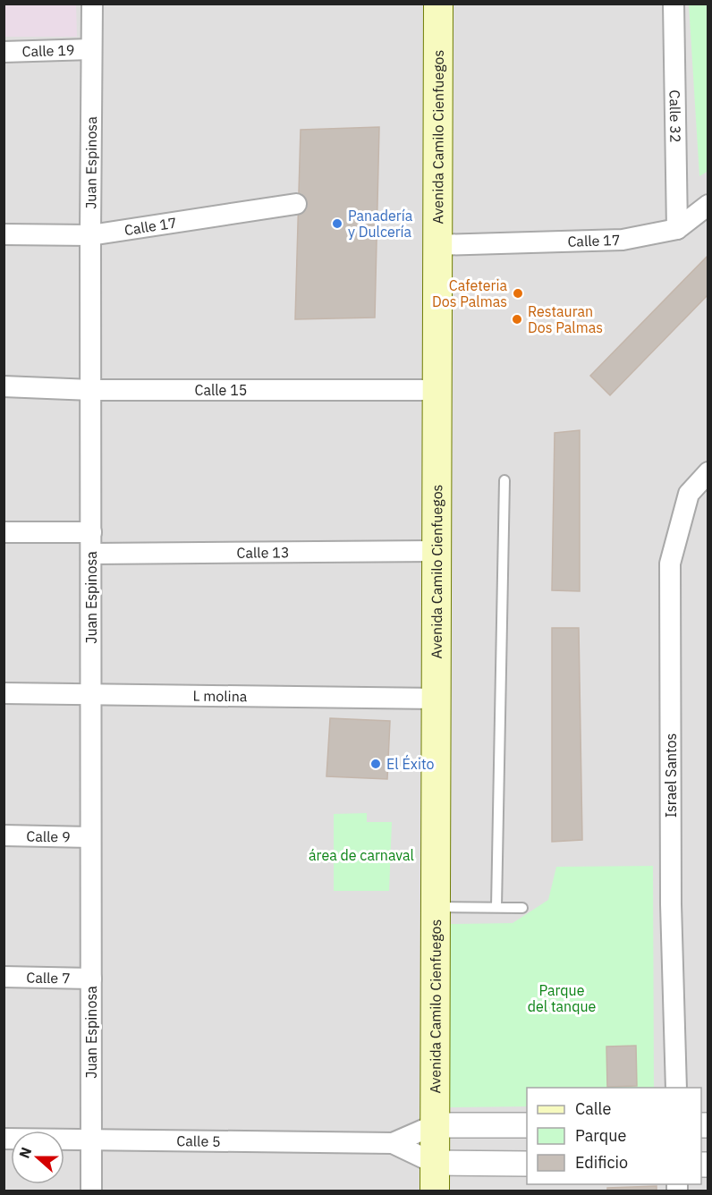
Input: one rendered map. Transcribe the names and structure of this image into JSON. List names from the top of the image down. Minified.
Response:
{"streets":{"main road":["Avenida Camilo Cienfuegos"],"street":["Calle 19","Calle 32","Juan Espinosa","Calle 17","Calle 15","Calle 13","L molina","Israel Santos","Calle 9","Calle 7","Calle 5"]},"crossings":[["Calle 19","Juan Espinosa"],["Calle 32","Calle 17"],["Avenida Camilo Cienfuegos","Calle 17"],["Avenida Camilo Cienfuegos","Calle 15"],["Avenida Camilo Cienfuegos","Calle 13"],["Avenida Camilo Cienfuegos","L molina"],["Avenida Camilo Cienfuegos","Calle 5"],["Juan Espinosa","Calle 17"],["Juan Espinosa","Calle 15"],["Juan Espinosa","Calle 13"],["Juan Espinosa","L molina"],["Juan Espinosa","Calle 9"],["Juan Espinosa","Calle 7"],["Juan Espinosa","Calle 5"]],"parks":["área de carnaval","Parque del tanque"],"places":["Panadería y Dulcería","Cafeteria Dos Palmas","Restauran Dos Palmas","El Éxito"],"legend":["Calle","Parque","Edificio"],"north":"left"}
